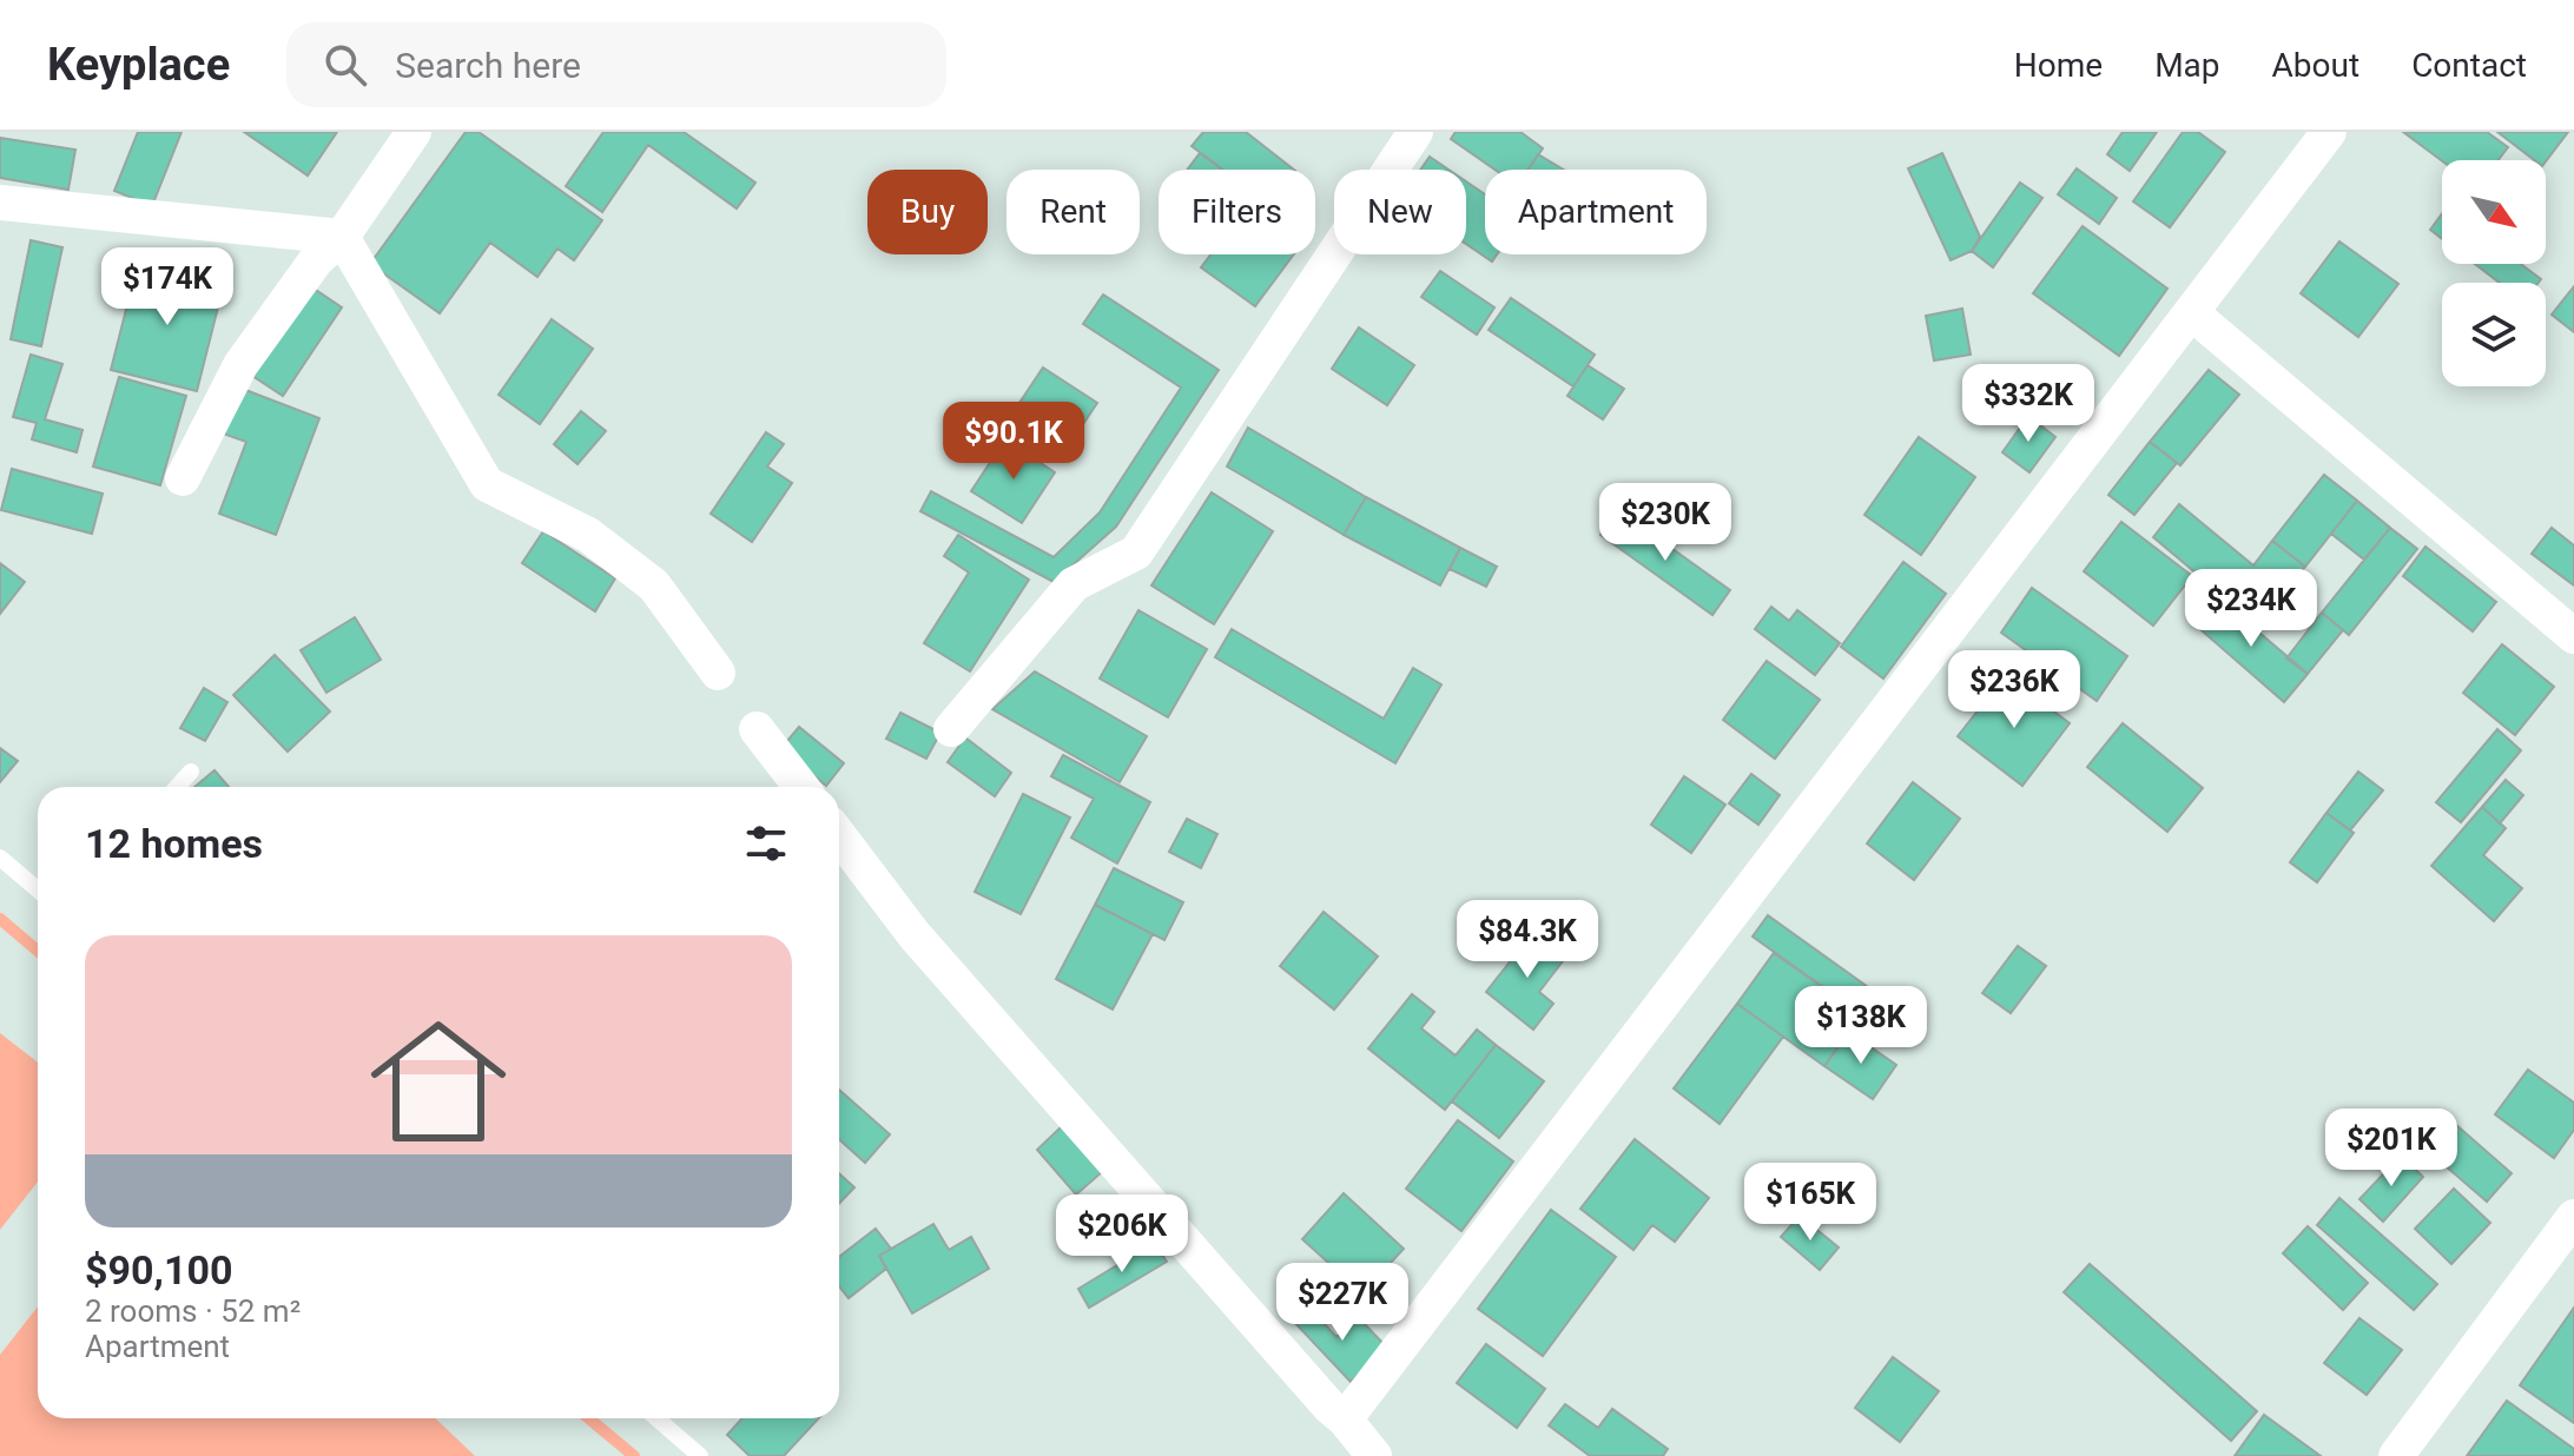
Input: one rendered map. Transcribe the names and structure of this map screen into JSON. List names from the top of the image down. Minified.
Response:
{"north":"bottom right","page":{"header":"Keyplace","search":"Search here","nav":["Home","Map","About","Contact"],"chip":["Buy","Rent","Filters","New","Apartment"],"price":["$174K","$332K","$90.1K","$230K","$234K","$236K","$84.3K","$138K","$201K","$165K","$206K","$227K"],"heading":"12 homes","list":[{"name":"$90,100","note":"2 rooms · 52 m² · Apartment"}]}}
